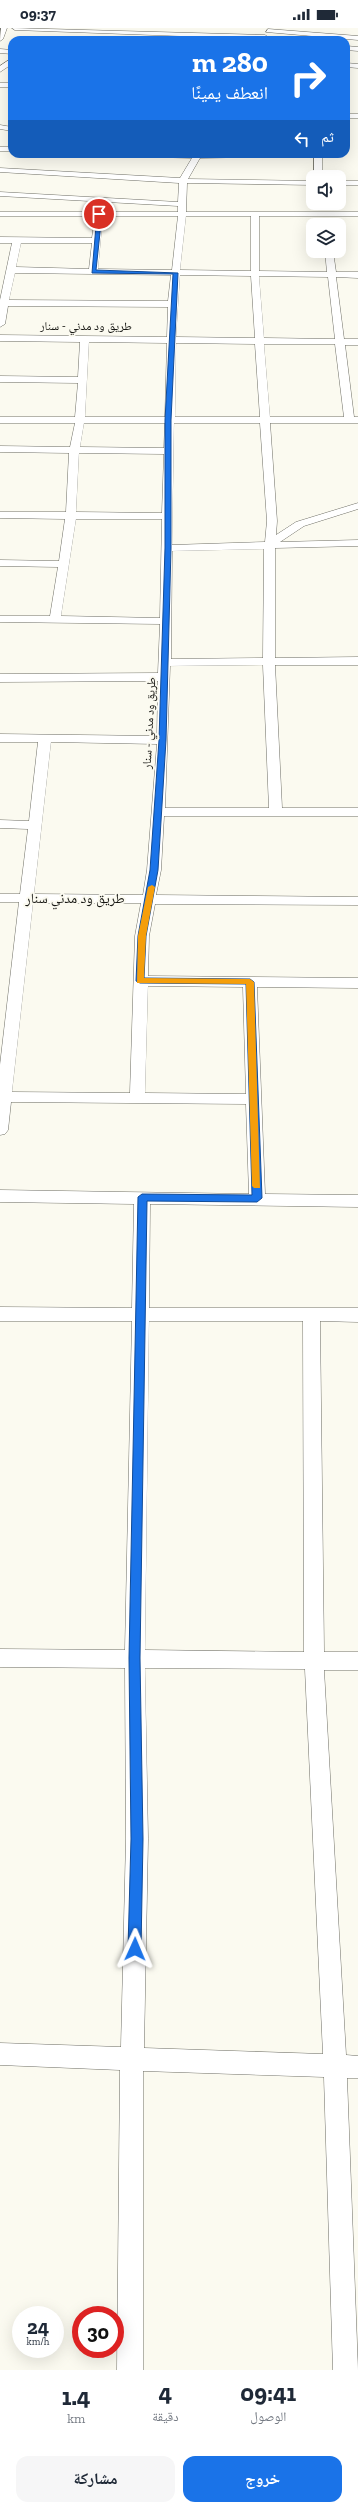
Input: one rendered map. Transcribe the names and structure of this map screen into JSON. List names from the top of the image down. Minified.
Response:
{"streets":{"street":["طريق ود مدني - سنار","طريق ود مدني سنار"]},"crossings":[["طريق ود مدني - سنار","طريق ود مدني سنار"]],"page":{"status":"09:37","turn":["280 m","انعطف يمينًا"],"then":"ثم","speed":"24 km/h","limit":"30","eta":["09:41","الوصول","4","دقيقة","1.4","km"],"buttons":["خروج","مشاركة"]}}
